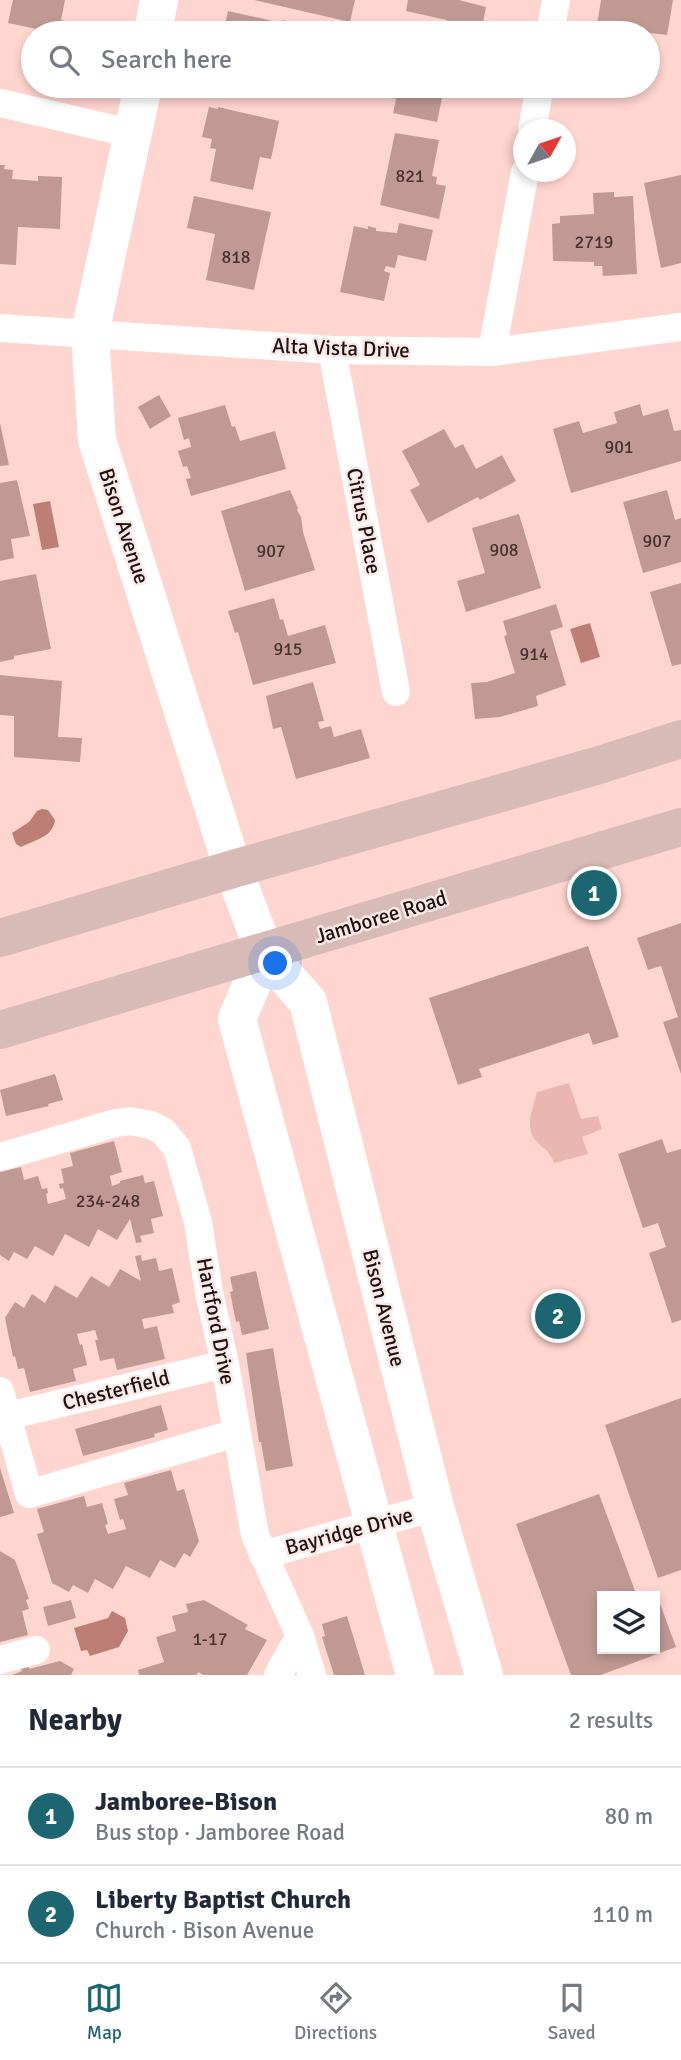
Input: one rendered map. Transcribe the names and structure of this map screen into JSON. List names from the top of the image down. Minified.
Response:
{"streets":{"main road":["Bison Avenue","Jamboree Road"],"street":["Alta Vista Drive","Citrus Place","Hartford Drive","Chesterfield","Bayridge Drive"]},"crossings":[["Alta Vista Drive","Citrus Place"],["Alta Vista Drive","Bison Avenue"],["Bison Avenue","Jamboree Road"],["Bison Avenue","Bayridge Drive"],["Hartford Drive","Chesterfield"],["Hartford Drive","Bayridge Drive"]],"house_numbers":["821","2719","818","901","907","908","907","915","914","234-248","1-17"],"north":"top right","page":{"search":"Search here","pins":["1","2"],"heading":["Nearby","2 results"],"list":[{"mark":"1","name":"Jamboree-Bison","note":"Bus stop · Jamboree Road","value":"80 m"},{"mark":"2","name":"Liberty Baptist Church","note":"Church · Bison Avenue","value":"110 m"}],"nav":["Map","Directions","Saved"]}}
